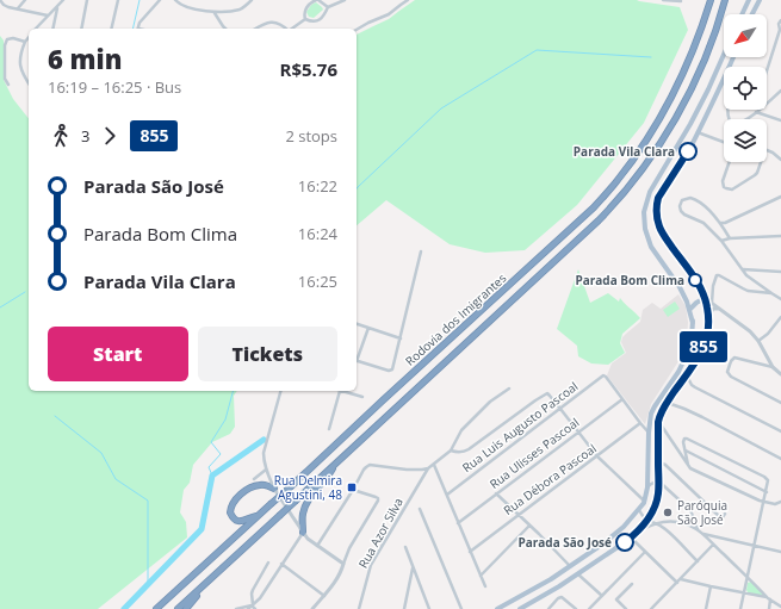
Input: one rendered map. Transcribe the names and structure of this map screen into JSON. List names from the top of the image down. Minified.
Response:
{"streets":{"highway":["Rodovia dos Imigrantes"],"street":["Rua Luis Augusto Pascoal","Rua Ulisses Pascoal","Rua Débora Pascoal","Rua Azor Silva"]},"crossings":[["Rua Luis Augusto Pascoal","Rua Ulisses Pascoal"]],"places":{"other":["Parada Vila Clara","Parada Bom Clima","Paróquia São José","Parada São José"],"transit":["Rua Delmira Agustini, 48"]},"lines":["bus line 855"],"north":"bottom left","page":{"on_map":"855","heading":["6 min","16:19 – 16:25 · Bus","R$5.76"],"legs":["3","855","2 stops"],"list":[{"name":"Parada São José","value":"16:22"},{"name":"Parada Bom Clima","value":"16:24"},{"name":"Parada Vila Clara","value":"16:25"}],"buttons":["Start","Tickets"]}}
